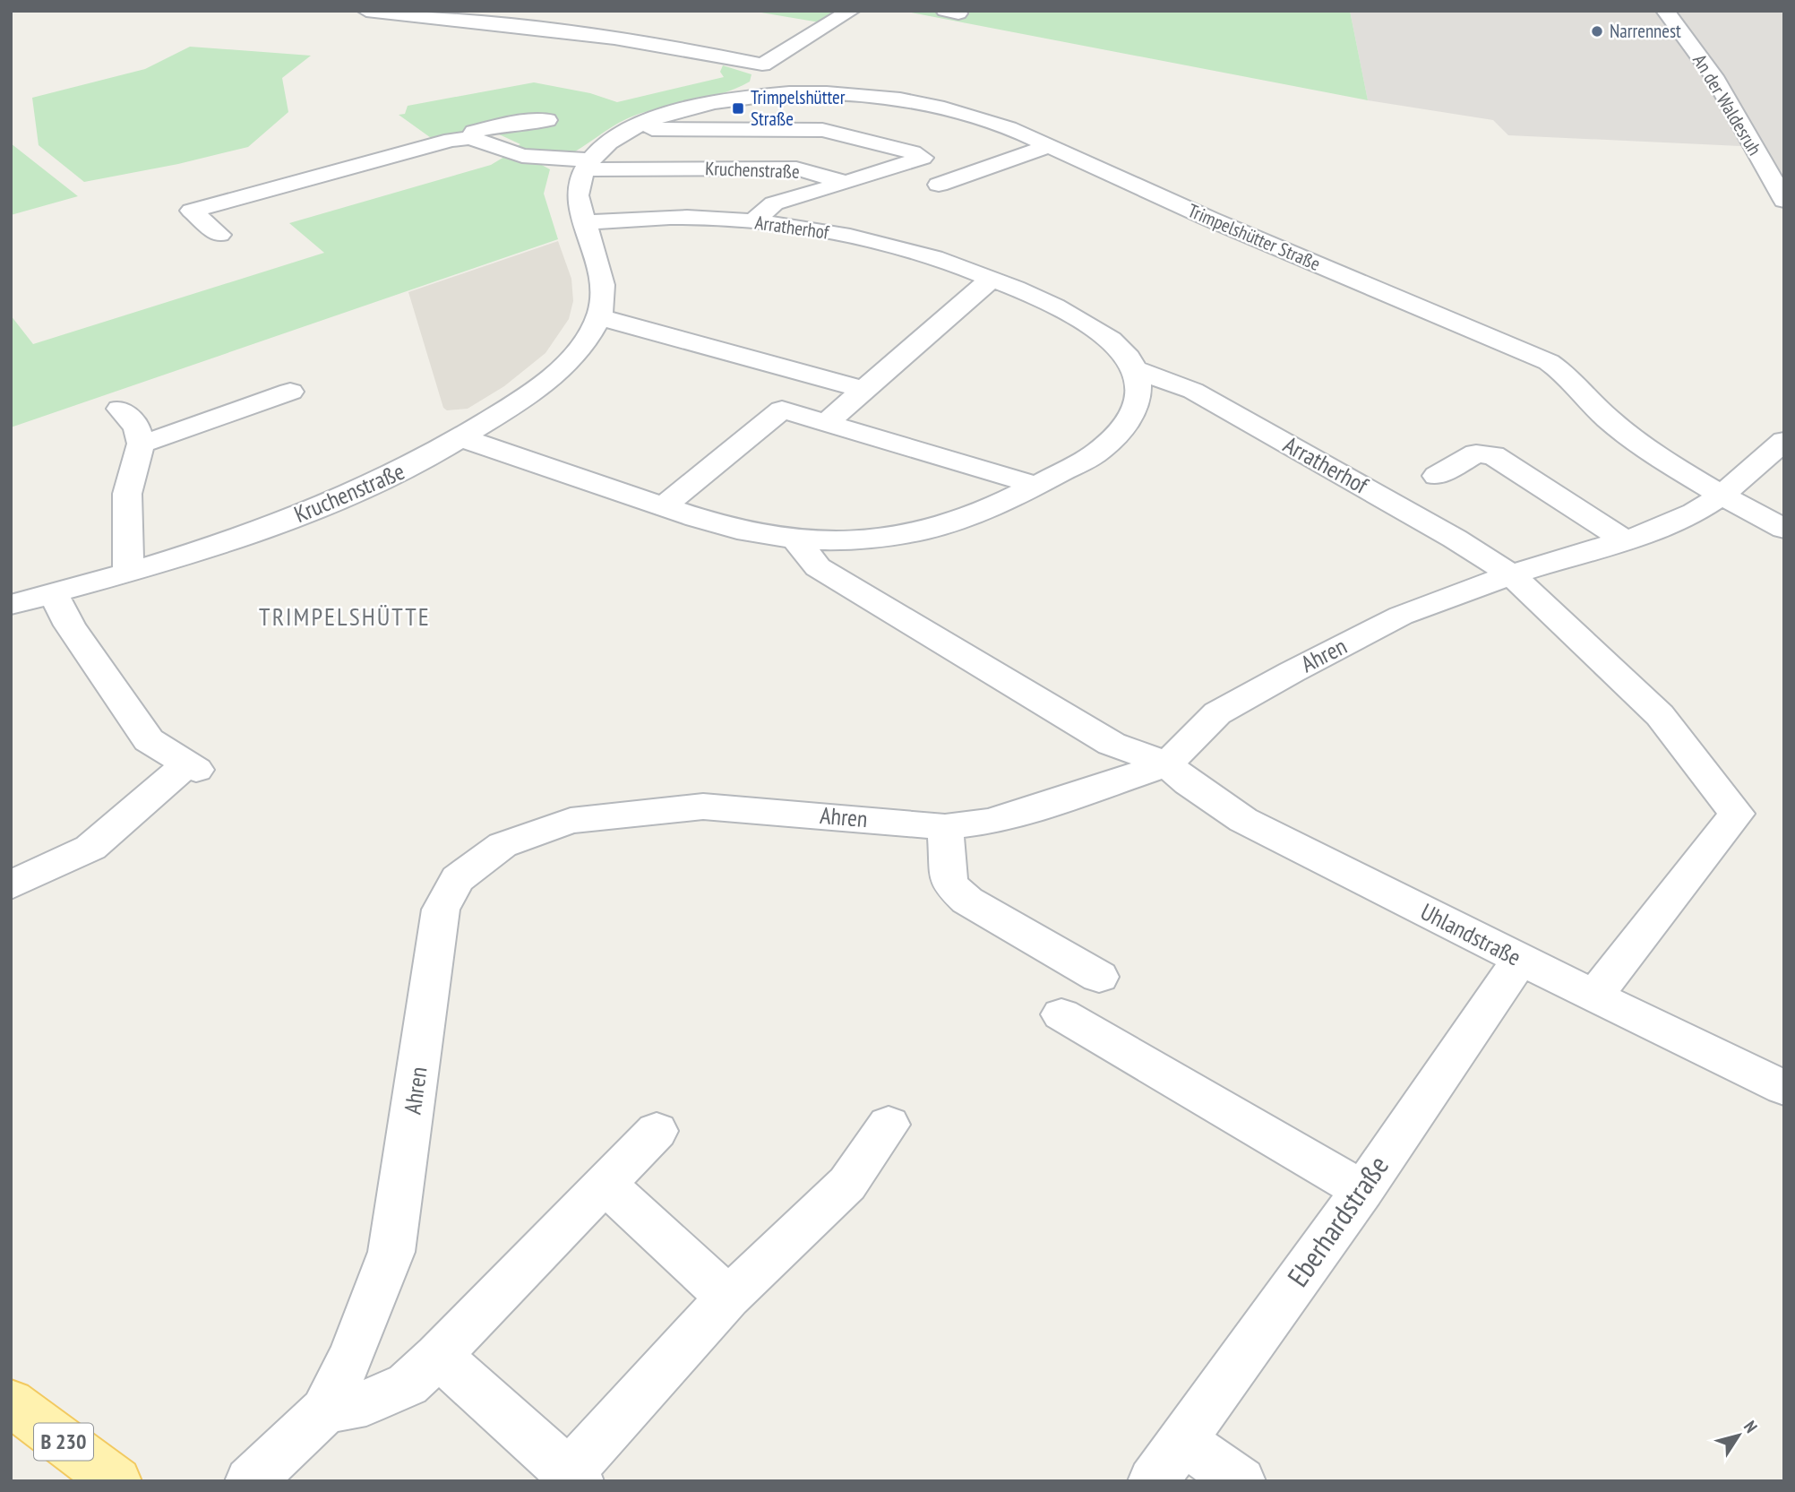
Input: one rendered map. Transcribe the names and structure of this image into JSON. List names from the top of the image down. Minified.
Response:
{"streets":{"main road":["B 230"],"street":["An der Waldesruh","Kruchenstraße","Arratherhof","Trimpelshütter Straße","Ahren","Uhlandstraße","Eberhardstraße"]},"crossings":[["Kruchenstraße","Arratherhof"],["Arratherhof","Ahren"],["Arratherhof","Uhlandstraße"],["Trimpelshütter Straße","Ahren"],["Ahren","Uhlandstraße"],["Uhlandstraße","Eberhardstraße"]],"districts":["TRIMPELSHÜTTE"],"places":{"other":["Narrennest"],"transit":["Trimpelshütter Straße"]},"north":"top right"}
